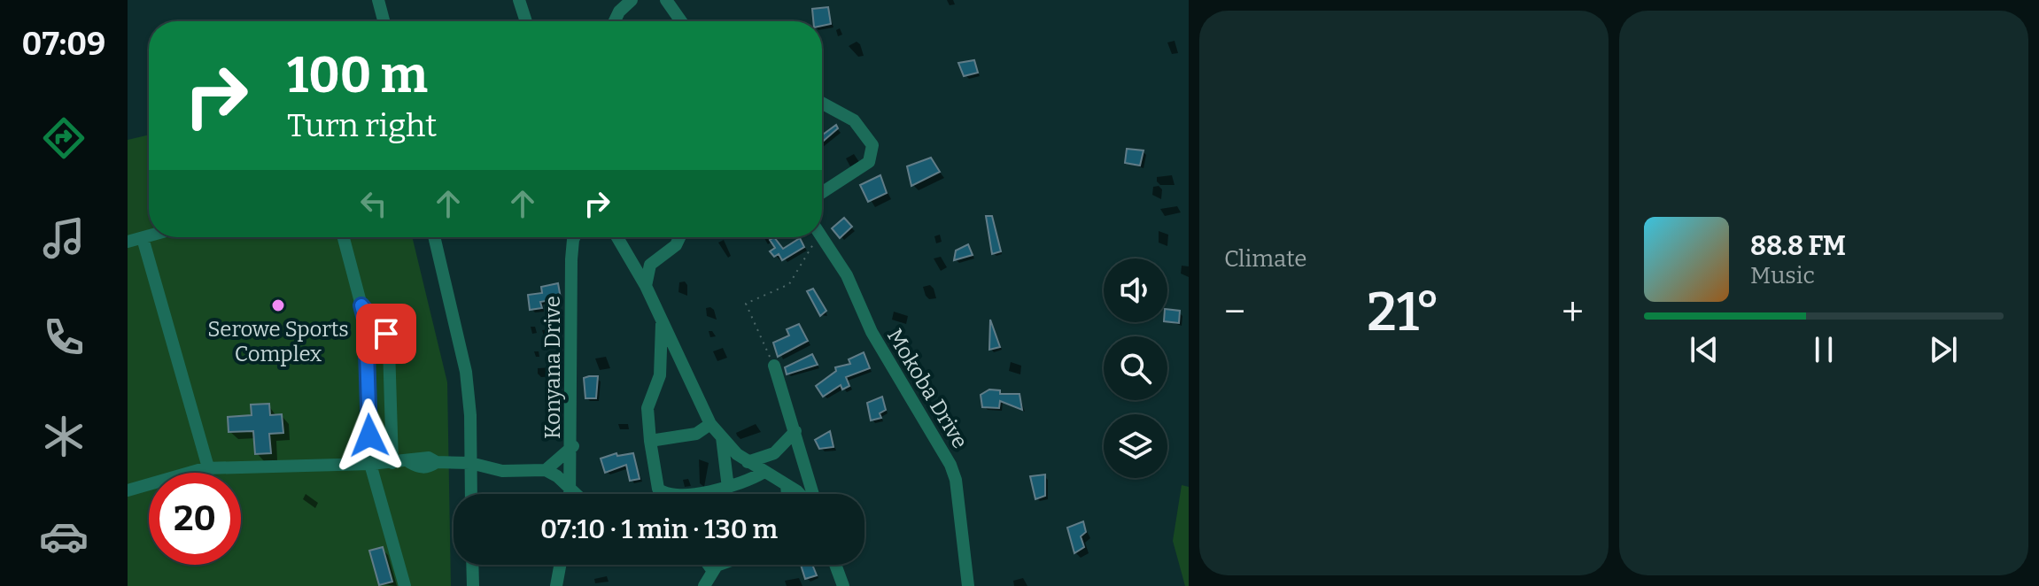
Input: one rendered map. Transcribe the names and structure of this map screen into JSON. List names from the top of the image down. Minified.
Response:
{"streets":{"street":["Konyana Drive","Mokoba Drive"]},"places":["Serowe Sports Complex"],"page":{"tabs":"07:09","tile":"Climate","turn":["100 m","Turn right"],"song":["88.8 FM","Music"],"heat":["−","21°","+"],"limit":"20","trip":"07:10 · 1 min · 130 m"}}
